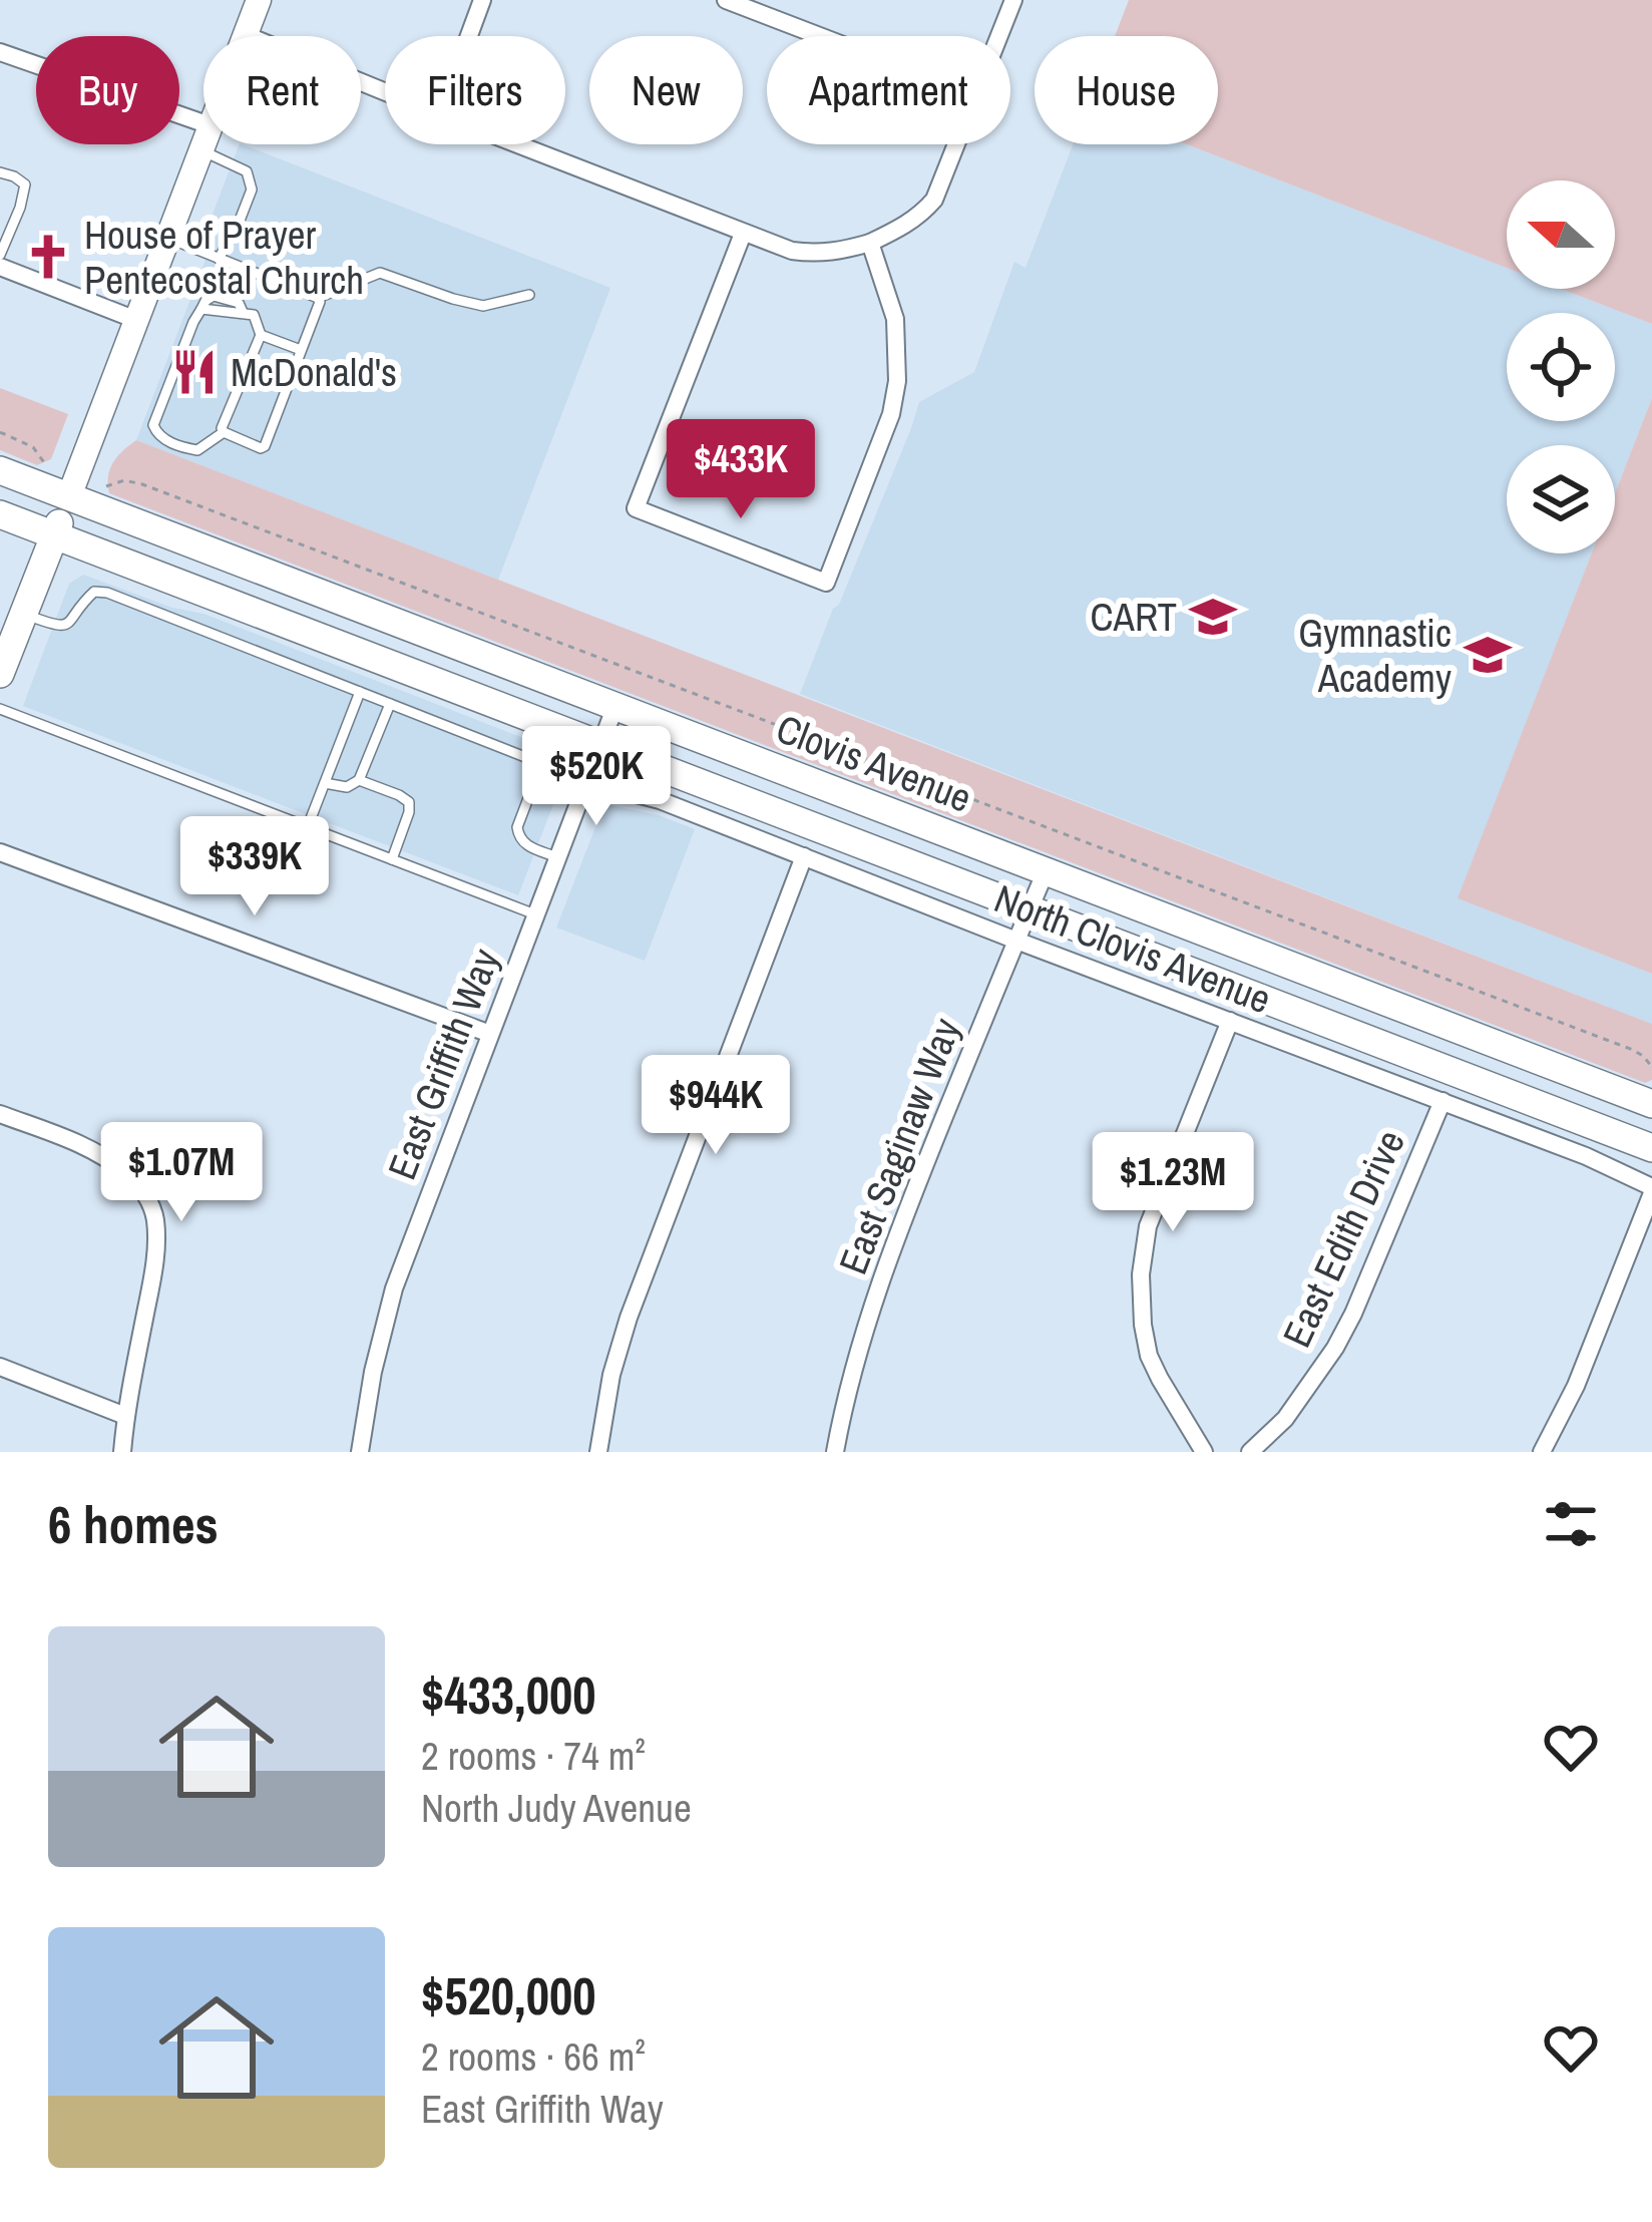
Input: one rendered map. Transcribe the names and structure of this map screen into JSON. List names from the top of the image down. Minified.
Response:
{"streets":{"main road":["Clovis Avenue"],"street":["North Clovis Avenue","East Griffith Way","East Saginaw Way","East Edith Drive"]},"crossings":[["Clovis Avenue","East Griffith Way"],["Clovis Avenue","East Saginaw Way"],["North Clovis Avenue","East Griffith Way"],["North Clovis Avenue","East Saginaw Way"],["North Clovis Avenue","East Edith Drive"]],"places":{"church":["House of Prayer Pentecostal Church"],"restaurant":["McDonald's"],"school or university":["CART","Gymnastic Academy"]},"north":"left","page":{"chip":["Buy","Rent","Filters","New","Apartment","House"],"price":["$433K","$520K","$339K","$944K","$1.07M","$1.23M"],"heading":"6 homes","list":[{"name":"$433,000","note":"2 rooms · 74 m² · North Judy Avenue"},{"name":"$520,000","note":"2 rooms · 66 m² · East Griffith Way"}]}}
